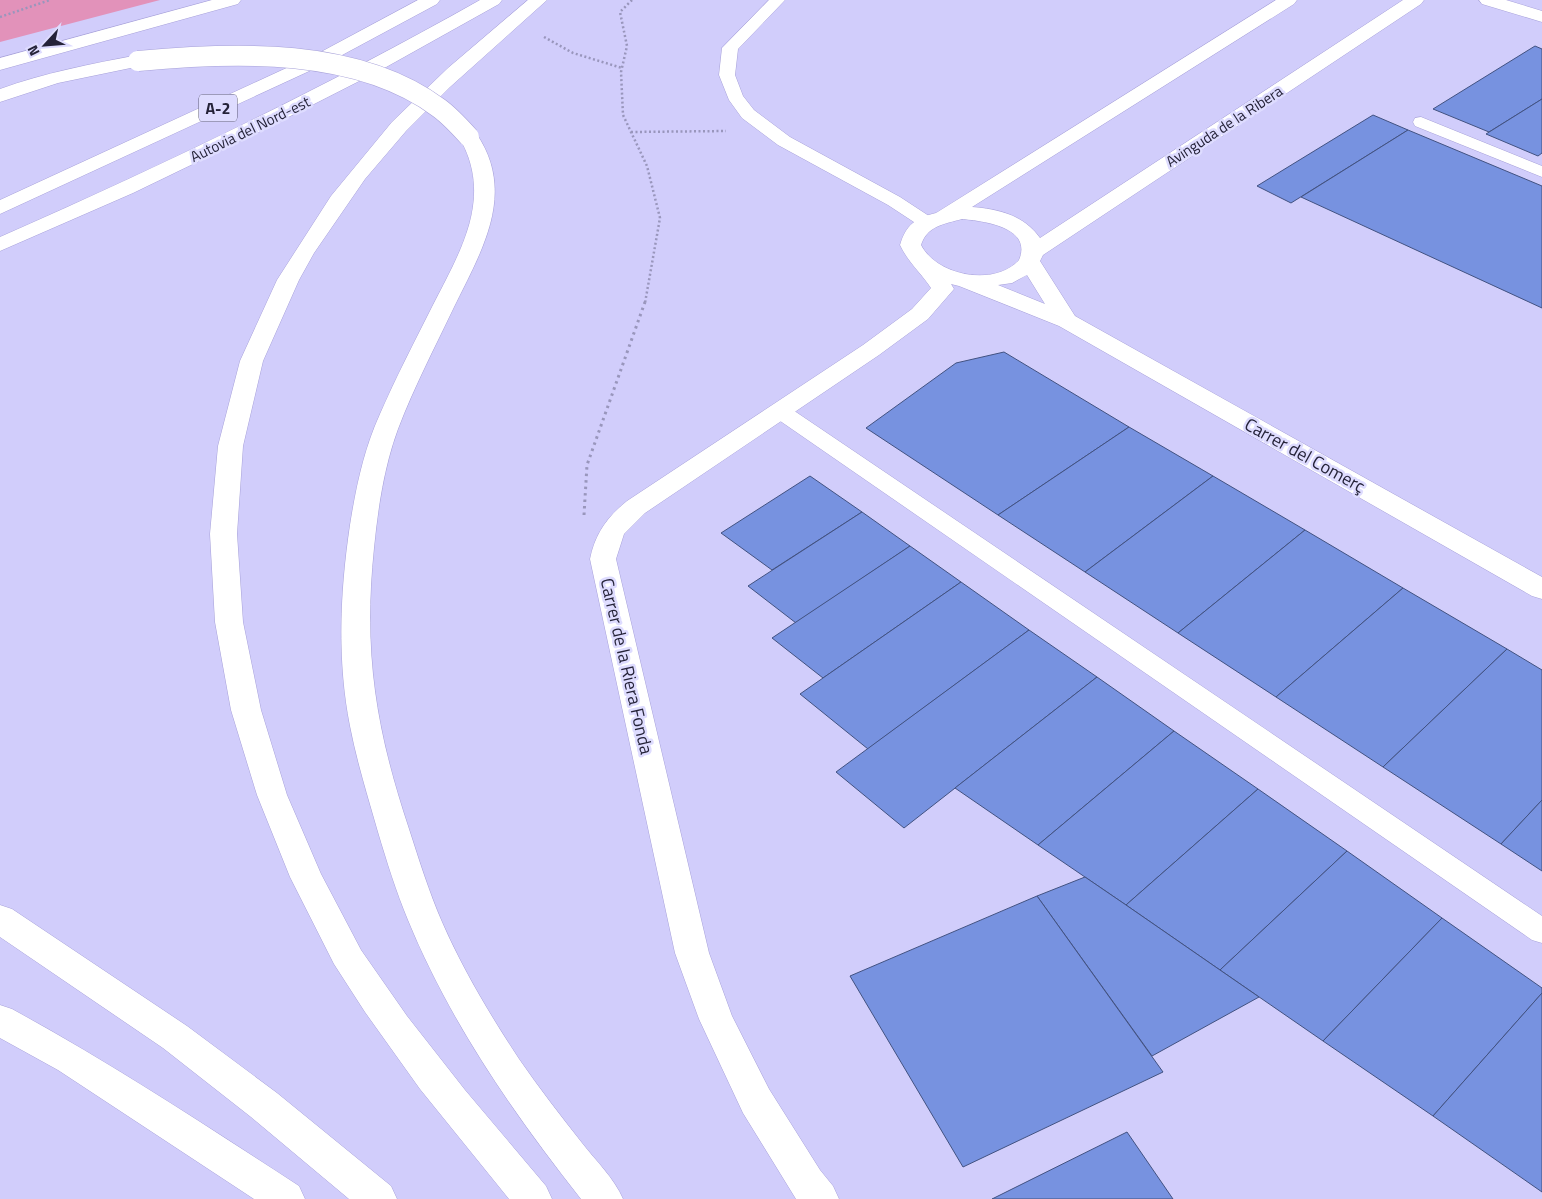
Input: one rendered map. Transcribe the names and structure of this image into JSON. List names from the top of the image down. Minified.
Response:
{"streets":{"main road":["A-2","Avinguda de la Ribera","Autovia del Nord-est","Carrer del Comerç","Carrer de la Riera Fonda"]},"crossings":[["Avinguda de la Ribera","Carrer del Comerç"],["Avinguda de la Ribera","Carrer de la Riera Fonda"],["Carrer del Comerç","Carrer de la Riera Fonda"]],"north":"bottom left"}
